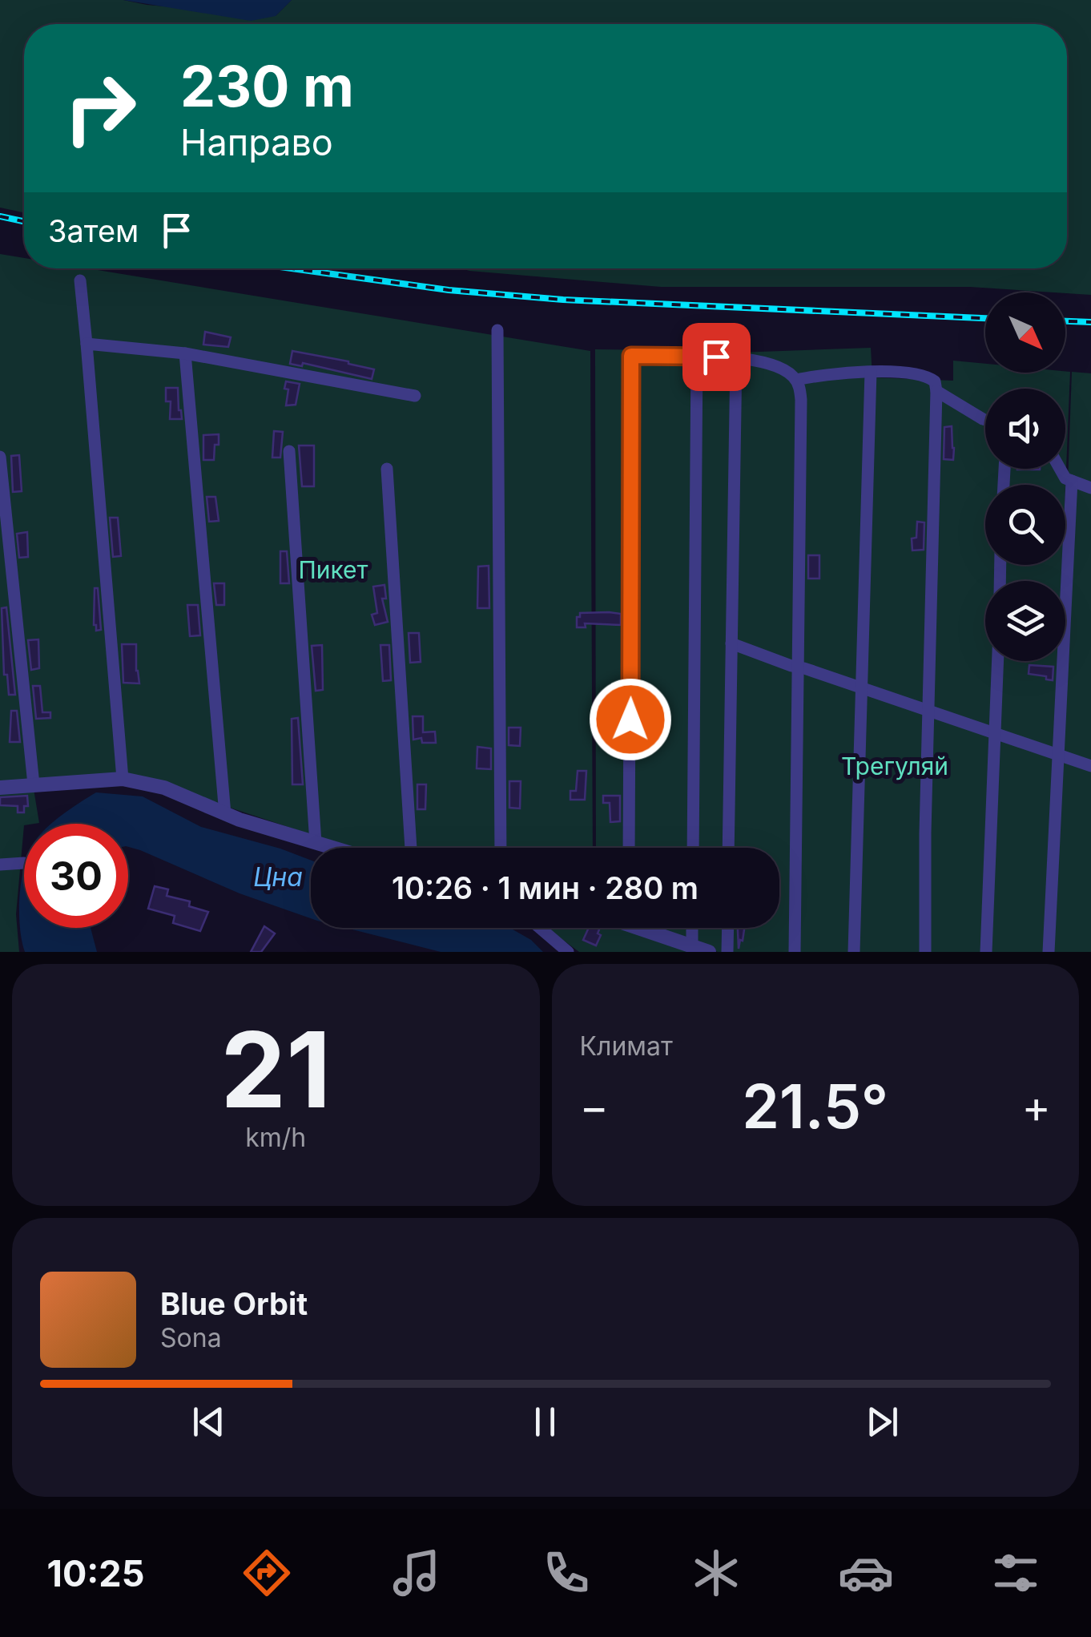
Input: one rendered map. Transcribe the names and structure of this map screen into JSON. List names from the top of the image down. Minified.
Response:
{"water":["Цна"],"parks":["Пикет","Трегуляй"],"north":"bottom right","page":{"turn":["230 m","Направо"],"then":"Затем","limit":"30","trip":"10:26 · 1 мин · 280 m","tile":[["21","km/h"],"Климат"],"heat":["−","21.5°","+"],"song":["Blue Orbit","Sona"],"tabs":"10:25"}}
